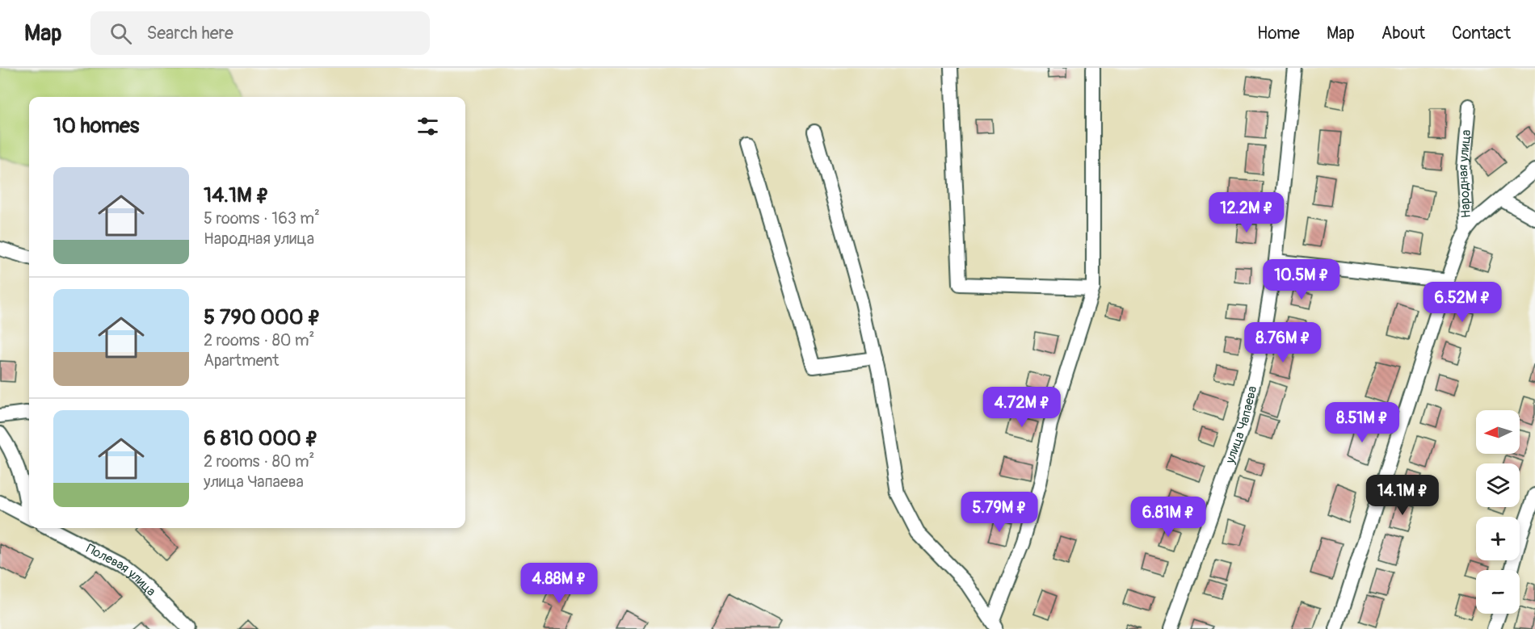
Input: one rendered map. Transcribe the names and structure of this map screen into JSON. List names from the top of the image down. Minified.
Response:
{"streets":{"street":["Народная улица","улица Чапаева","Полевая улица"]},"north":"left","page":{"header":"Map","search":"Search here","nav":["Home","Map","About","Contact"],"heading":"10 homes","list":[{"name":"14.1M ₽","note":"5 rooms · 163 m² · Народная улица"},{"name":"5 790 000 ₽","note":"2 rooms · 80 m² · Apartment"},{"name":"6 810 000 ₽","note":"2 rooms · 80 m² · улица Чапаева"}],"price":["12.2M ₽","10.5M ₽","6.52M ₽","8.76M ₽","4.72M ₽","8.51M ₽","14.1M ₽","5.79M ₽","6.81M ₽","4.88M ₽"],"map_buttons":["+","−"]}}
